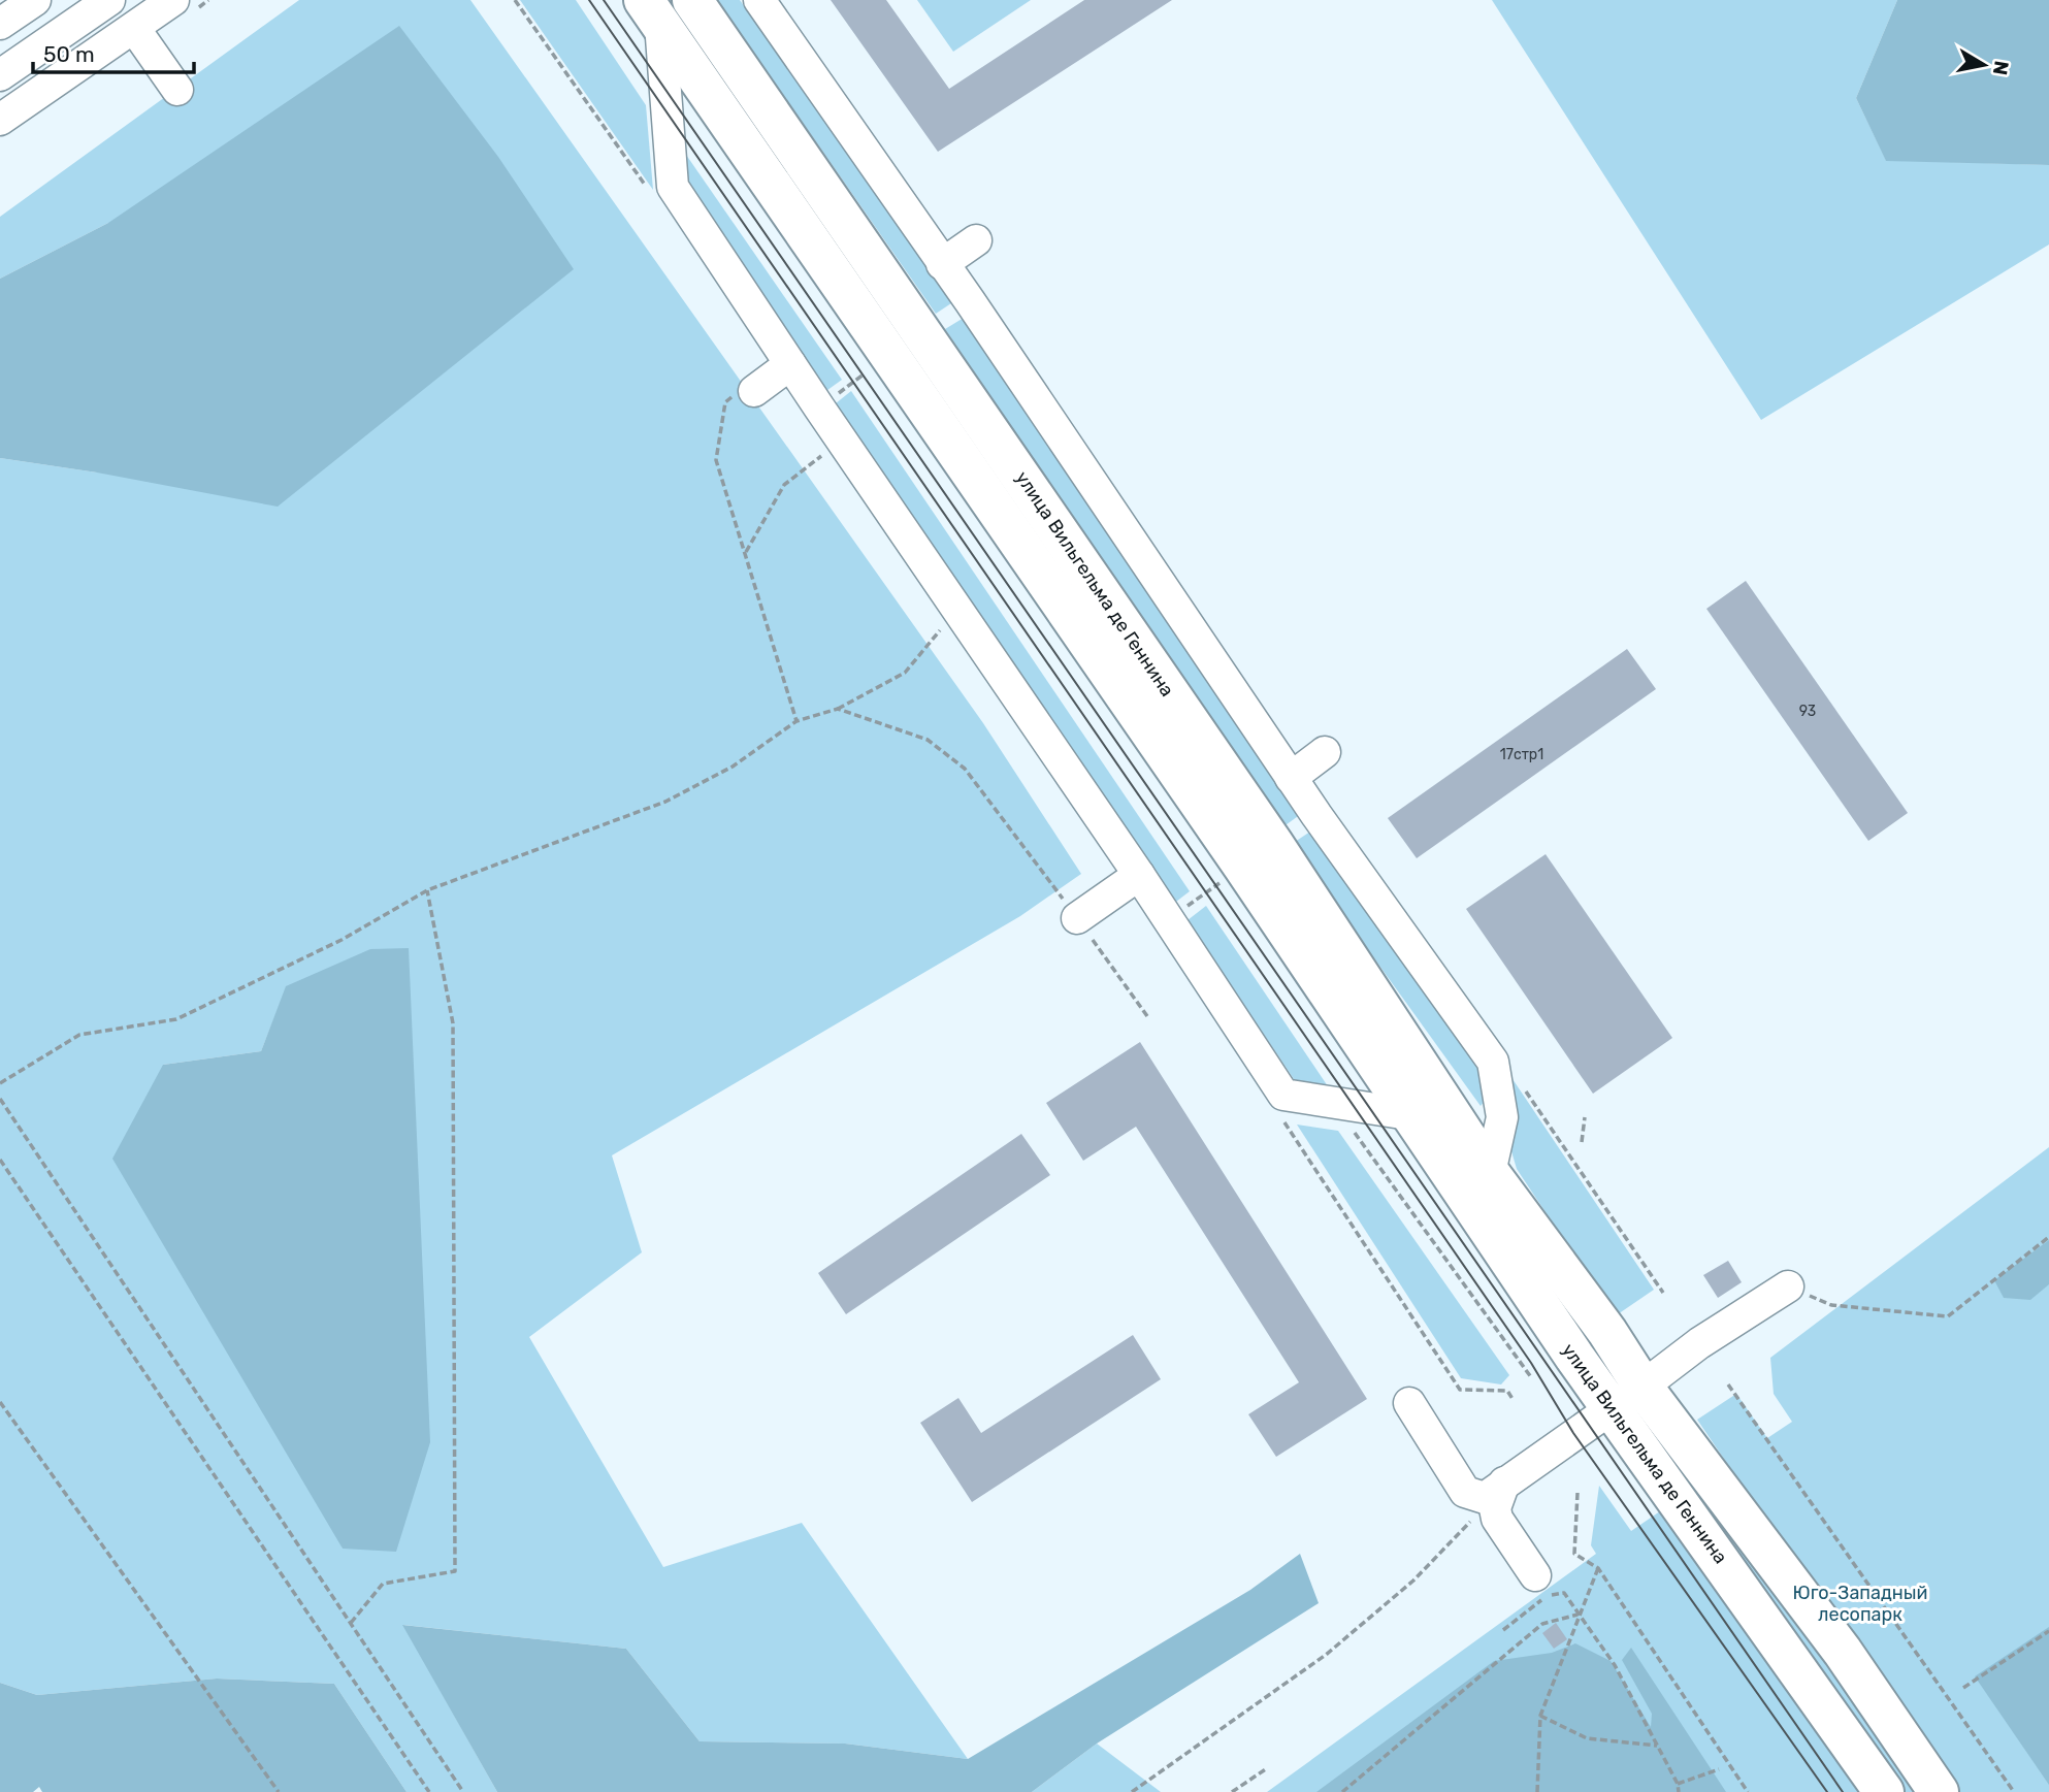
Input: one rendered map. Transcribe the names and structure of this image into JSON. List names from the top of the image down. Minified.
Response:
{"streets":{"main road":["улица Вильгельма де Геннина"]},"parks":["Юго-Западный лесопарк"],"house_numbers":["93","17стр1"],"scale_bar":"50 m","north":"right"}
